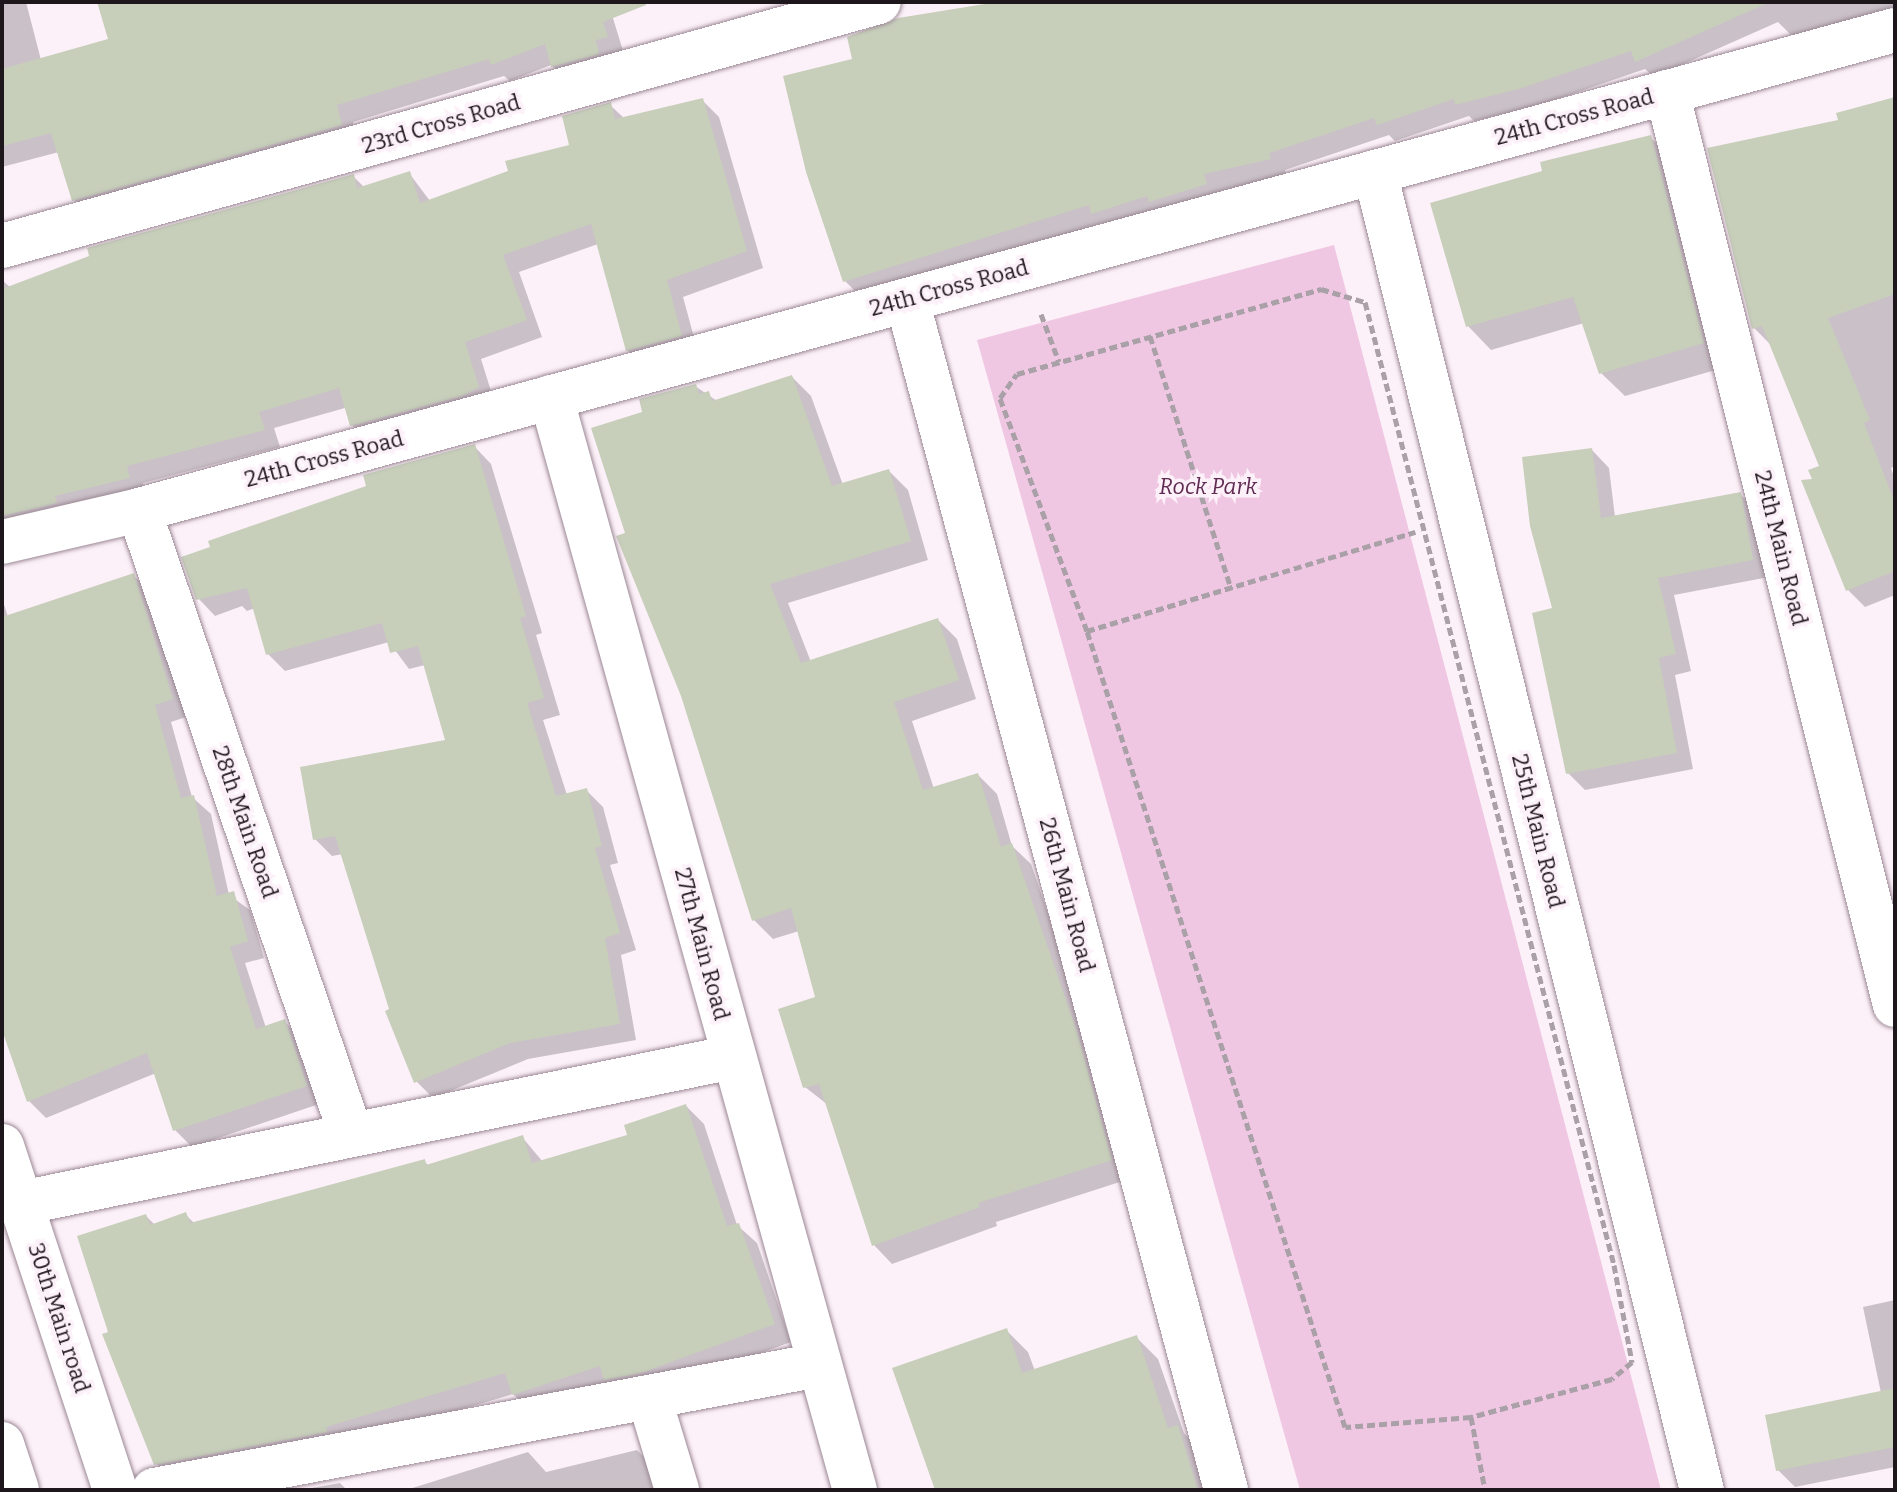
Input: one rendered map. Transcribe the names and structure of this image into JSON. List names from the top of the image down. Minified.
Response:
{"streets":{"street":["24th Cross Road","23rd Cross Road","24th Main Road","28th Main Road","25th Main Road","26th Main Road","27th Main Road","30th Main road"]},"crossings":[["24th Cross Road","24th Main Road"],["24th Cross Road","28th Main Road"],["24th Cross Road","25th Main Road"],["24th Cross Road","26th Main Road"],["24th Cross Road","27th Main Road"]],"parks":["Rock Park"]}
